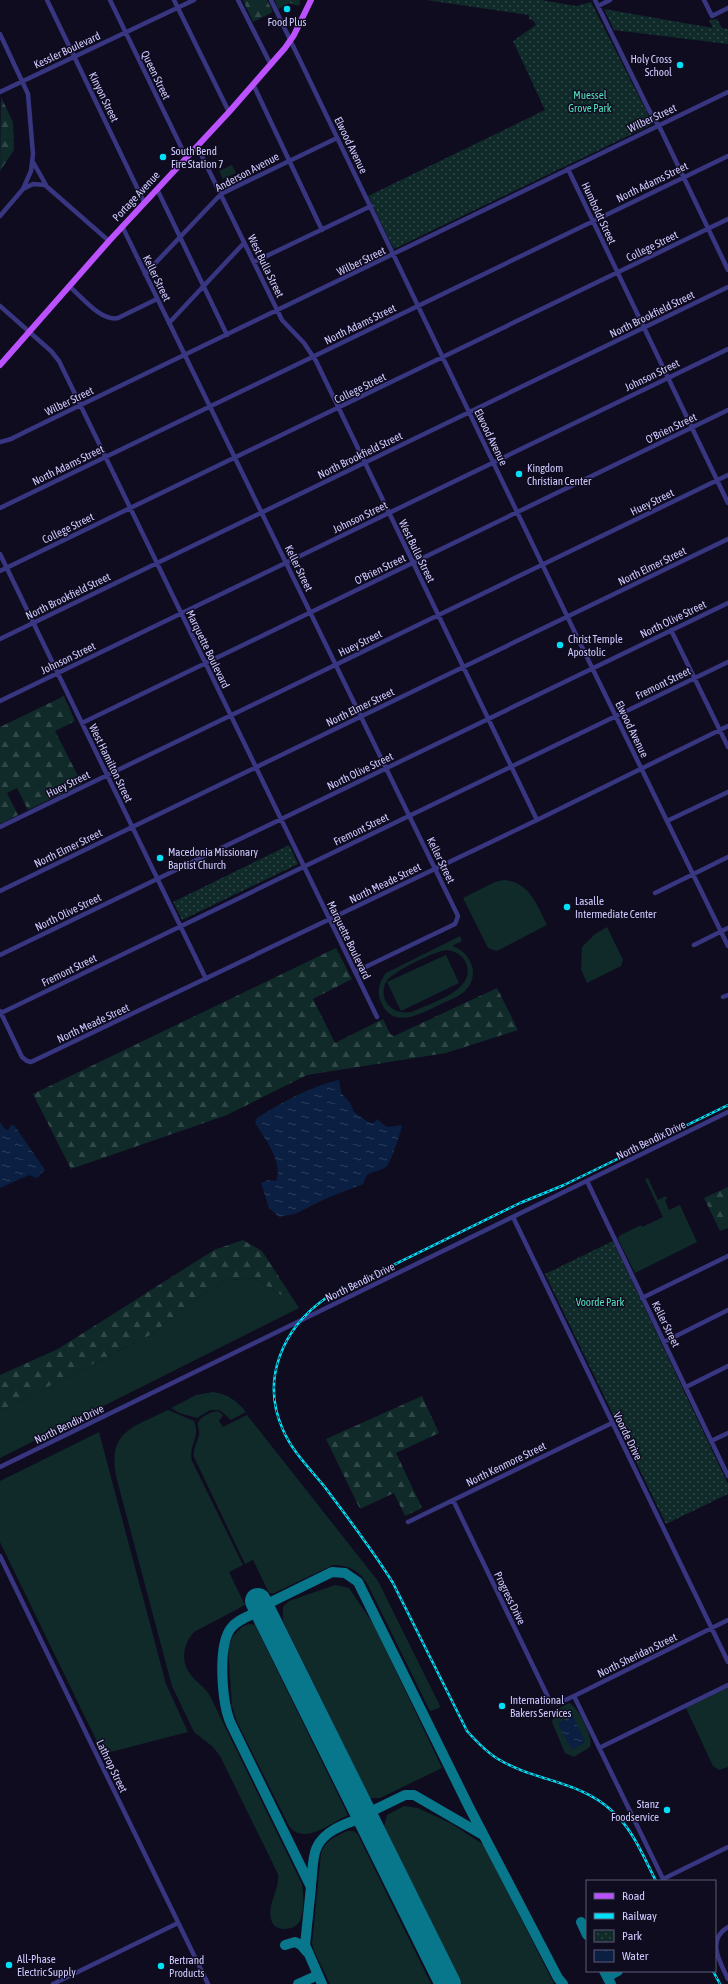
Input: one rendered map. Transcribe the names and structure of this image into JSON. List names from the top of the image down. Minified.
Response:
{"streets":{"main road":["Portage Avenue"],"street":["Kessler Boulevard","Queen Street","Kinyon Street","Wilber Street","Elwood Avenue","Anderson Avenue","North Adams Street","Humboldt Street","College Street","West Bulla Street","Keller Street","North Brookfield Street","Johnson Street","O'Brien Street","Huey Street","North Elmer Street","North Olive Street","Marquette Boulevard","Fremont Street","West Hamilton Street","North Meade Street","North Bendix Drive","Voorde Drive","North Kenmore Street","Progress Drive","North Sheridan Street","Lathrop Street"]},"crossings":[["Kessler Boulevard","Queen Street"],["Kessler Boulevard","Kinyon Street"],["Queen Street","Portage Avenue"],["Kinyon Street","Portage Avenue"],["Wilber Street","Elwood Avenue"],["Wilber Street","Humboldt Street"],["Wilber Street","West Bulla Street"],["Wilber Street","Keller Street"],["Wilber Street","Marquette Boulevard"],["Elwood Avenue","Anderson Avenue"],["Elwood Avenue","North Adams Street"],["Elwood Avenue","Portage Avenue"],["Elwood Avenue","College Street"],["Elwood Avenue","North Brookfield Street"],["Elwood Avenue","Johnson Street"],["Elwood Avenue","O'Brien Street"],["Elwood Avenue","Huey Street"],["Elwood Avenue","North Elmer Street"],["Elwood Avenue","North Olive Street"],["Elwood Avenue","Fremont Street"],["Elwood Avenue","North Meade Street"],["Anderson Avenue","West Bulla Street"],["Anderson Avenue","Keller Street"],["North Adams Street","Humboldt Street"],["North Adams Street","West Bulla Street"],["North Adams Street","Keller Street"],["North Adams Street","Marquette Boulevard"],["Portage Avenue","West Bulla Street"],["Portage Avenue","Keller Street"],["Portage Avenue","Marquette Boulevard"],["Humboldt Street","College Street"],["Humboldt Street","North Brookfield Street"],["Humboldt Street","Johnson Street"],["Humboldt Street","O'Brien Street"],["Humboldt Street","Huey Street"],["College Street","West Bulla Street"],["College Street","Keller Street"],["College Street","Marquette Boulevard"],["College Street","West Hamilton Street"],["West Bulla Street","North Brookfield Street"],["West Bulla Street","Johnson Street"],["West Bulla Street","O'Brien Street"],["West Bulla Street","Huey Street"],["West Bulla Street","North Elmer Street"],["West Bulla Street","North Olive Street"],["West Bulla Street","Fremont Street"],["West Bulla Street","North Meade Street"],["Keller Street","North Brookfield Street"],["Keller Street","Johnson Street"],["Keller Street","O'Brien Street"],["Keller Street","Huey Street"],["Keller Street","North Elmer Street"],["Keller Street","North Olive Street"],["Keller Street","Marquette Boulevard"],["Keller Street","Fremont Street"],["Keller Street","North Meade Street"],["Keller Street","North Bendix Drive"],["North Brookfield Street","Marquette Boulevard"],["North Brookfield Street","West Hamilton Street"],["Johnson Street","Marquette Boulevard"],["Johnson Street","West Hamilton Street"],["O'Brien Street","Marquette Boulevard"],["O'Brien Street","West Hamilton Street"],["Huey Street","Marquette Boulevard"],["Huey Street","West Hamilton Street"],["North Elmer Street","Marquette Boulevard"],["North Elmer Street","West Hamilton Street"],["North Olive Street","Marquette Boulevard"],["North Olive Street","West Hamilton Street"],["Marquette Boulevard","Fremont Street"],["Marquette Boulevard","North Meade Street"],["Fremont Street","West Hamilton Street"],["Fremont Street","North Meade Street"],["West Hamilton Street","North Meade Street"],["North Bendix Drive","Voorde Drive"],["Voorde Drive","North Kenmore Street"],["Voorde Drive","North Sheridan Street"],["North Kenmore Street","Progress Drive"],["Progress Drive","North Sheridan Street"]],"parks":["Muessel Grove Park","Voorde Park"],"places":["Food Plus","Holy Cross School","South Bend Fire Station 7","Kingdom Christian Center","Christ Temple Apostolic","Macedonia Missionary Baptist Church","Lasalle Intermediate Center","International Bakers Services","Stanz Foodservice","All-Phase Electric Supply","Bertrand Products"],"legend":["Road","Railway","Park","Water"]}
